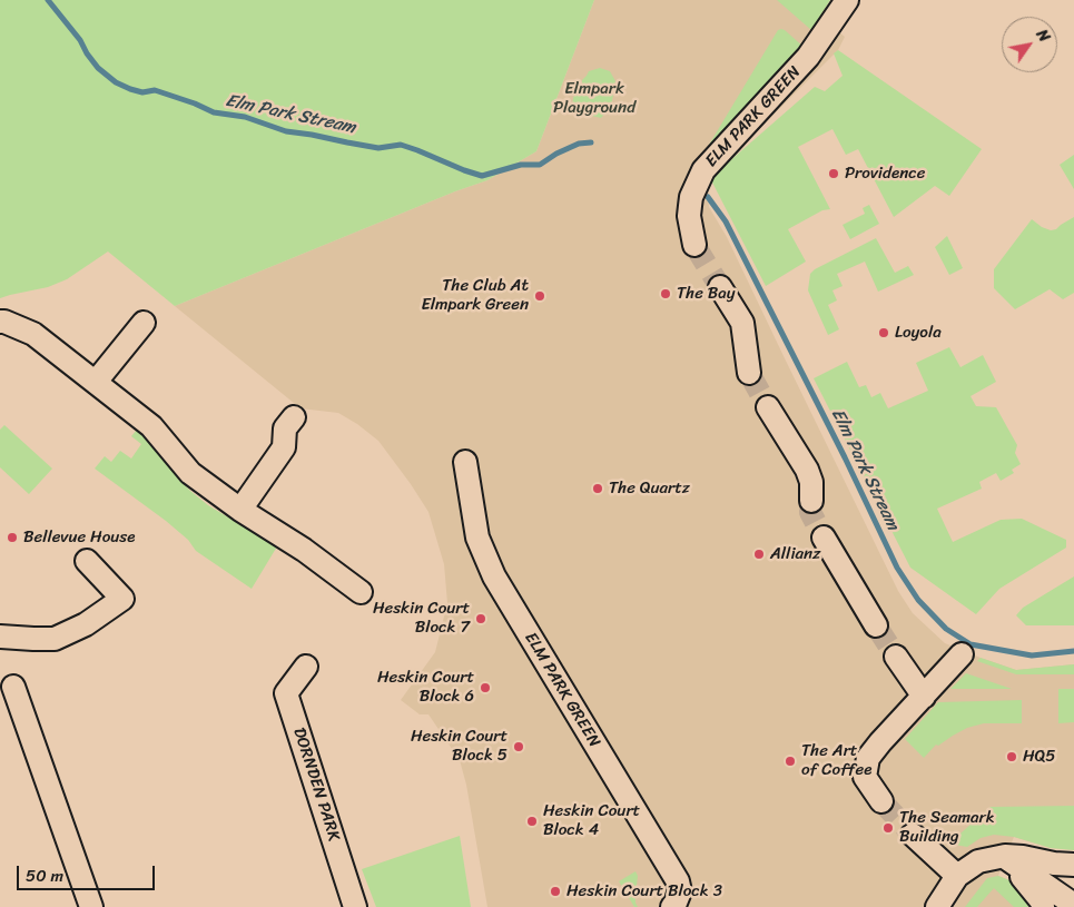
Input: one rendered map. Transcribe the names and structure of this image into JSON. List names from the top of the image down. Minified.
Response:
{"streets":{"street":["ELM PARK GREEN","DORNDEN PARK"]},"water":["Elm Park Stream"],"parks":["Elmpark Playground"],"places":["Providence","The Bay","The Club At Elmpark Green","Loyola","The Quartz","Bellevue House","Allianz","Heskin Court Block 7","Heskin Court Block 6","Heskin Court Block 5","HQ5","The Art of Coffee","Heskin Court Block 4","The Seamark Building","Heskin Court Block 3"],"scale_bar":"50 m","north":"top right"}
